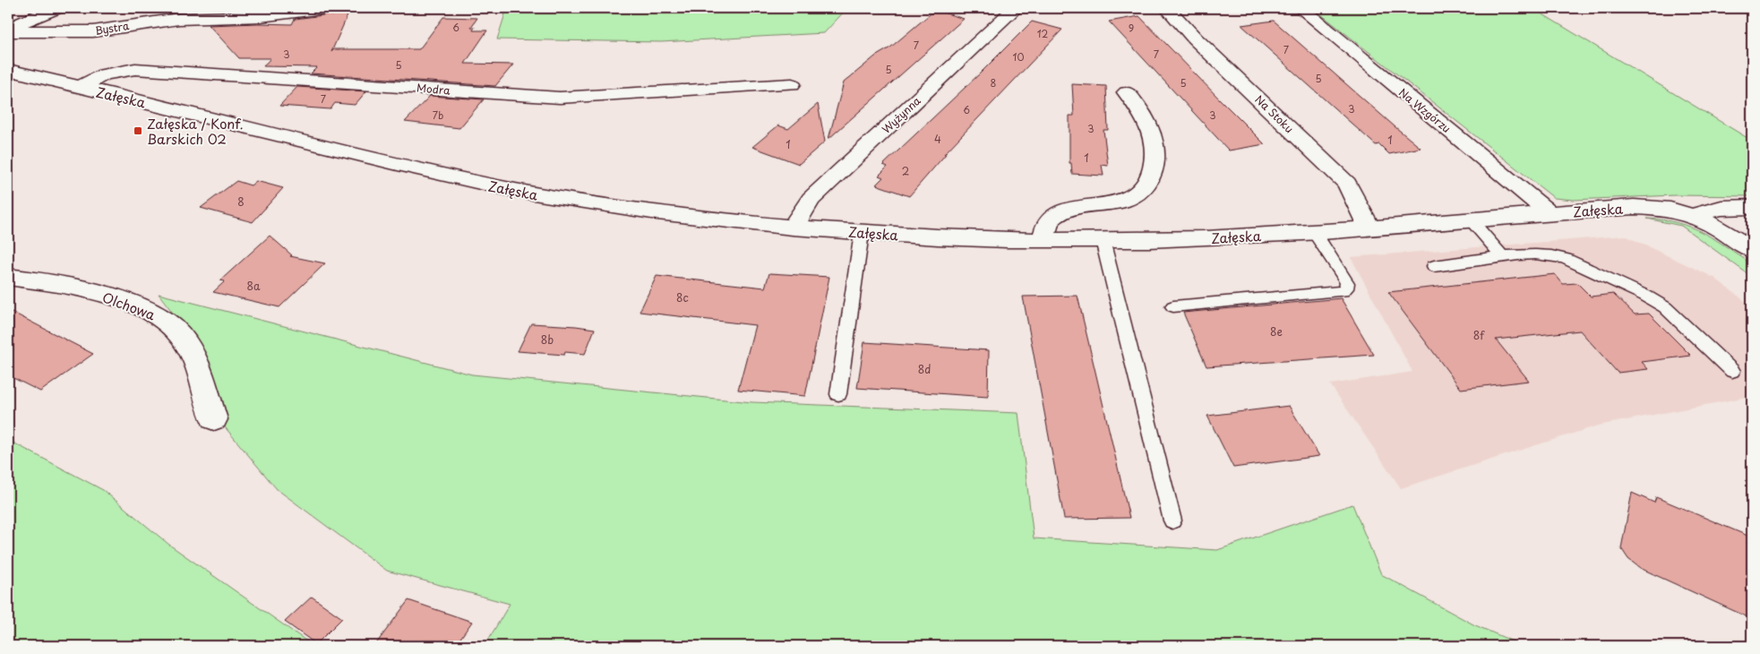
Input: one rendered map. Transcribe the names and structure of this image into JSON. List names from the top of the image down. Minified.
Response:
{"streets":{"street":["Bystra","Modra","Załęska","Na Wzgórzu","Na Stoku","Wyżynna","Olchowa"]},"crossings":[["Modra","Załęska"],["Załęska","Na Wzgórzu"],["Załęska","Na Stoku"],["Załęska","Wyżynna"]],"places":{"transit":["Załęska / Konf. Barskich 02"]},"house_numbers":["6","9","12","7","7","3","7","10","5","5","5","8","5","7","3","6","7b","3","3","4","1","1","1","2","8","8a","8c","8e","8f","8b","8d"]}
